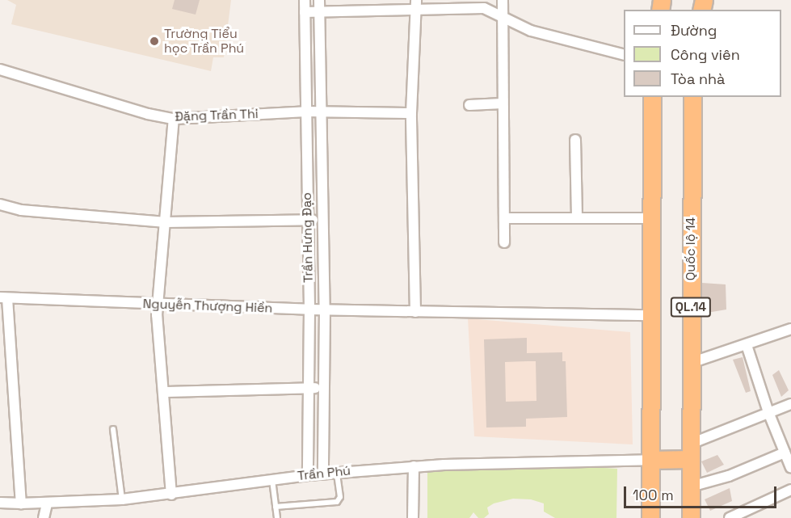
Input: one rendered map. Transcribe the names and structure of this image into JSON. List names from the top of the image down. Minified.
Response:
{"streets":{"highway":["Quốc lộ 14","QL.14"],"street":["Đặng Trần Thi","Trần Hưng Đạo","Nguyễn Thượng Hiền","Trần Phú"]},"crossings":[["Đặng Trần Thi","Trần Hưng Đạo"],["Trần Hưng Đạo","Nguyễn Thượng Hiền"],["Trần Hưng Đạo","Trần Phú"]],"places":["Trường Tiểu học Trần Phú"],"legend":["Đường","Công viên","Tòa nhà"],"scale_bar":"100 m"}
